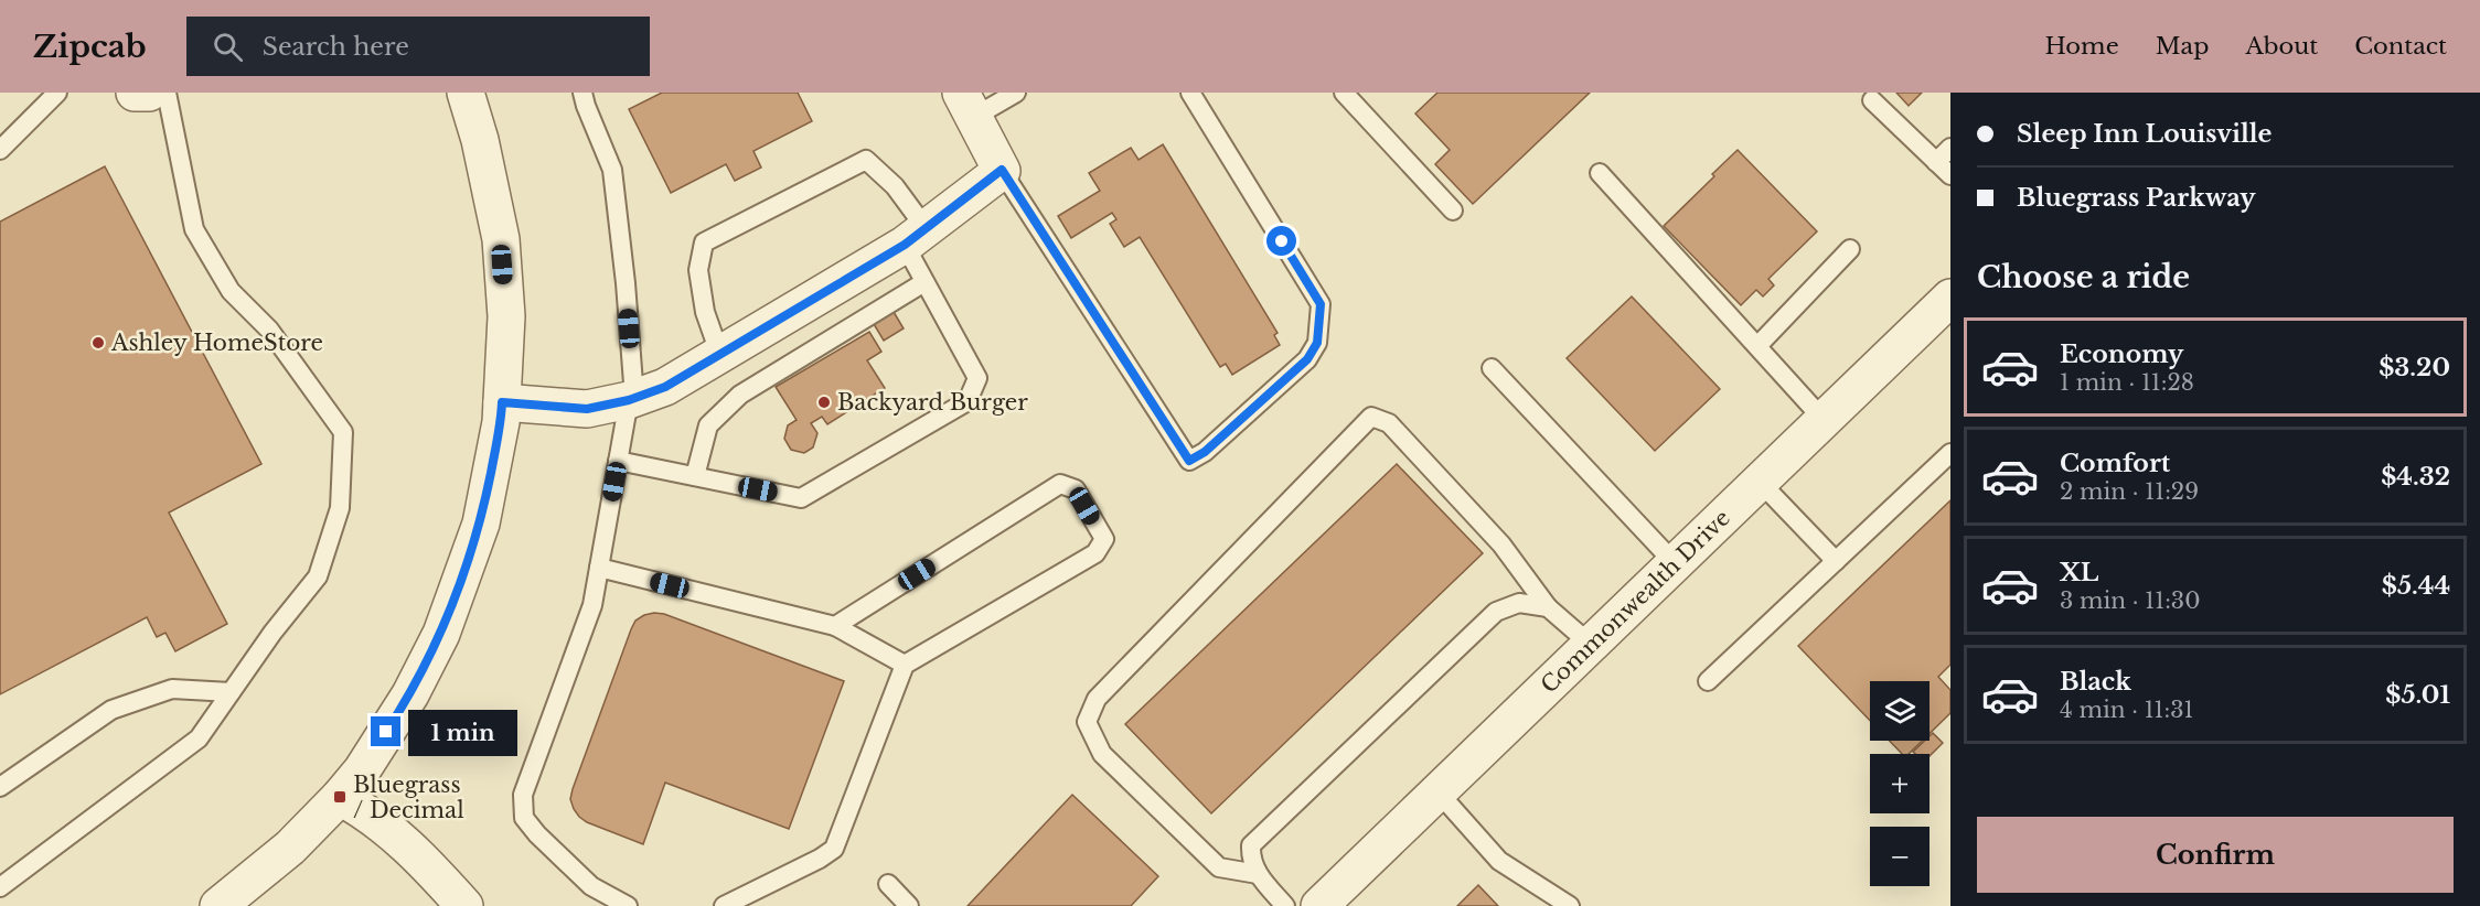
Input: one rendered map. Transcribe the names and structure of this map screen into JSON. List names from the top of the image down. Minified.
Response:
{"streets":{"street":["Commonwealth Drive"]},"places":{"other":["Ashley HomeStore","Backyard Burger"],"transit":["Bluegrass / Decimal"]},"page":{"header":"Zipcab","search":"Search here","nav":["Home","Map","About","Contact"],"banner":["Sleep Inn Louisville","Bluegrass Parkway"],"heading":"Choose a ride","list":[{"name":"Economy","note":"1 min · 11:28","value":"$3.20"},{"name":"Comfort","note":"2 min · 11:29","value":"$4.32"},{"name":"XL","note":"3 min · 11:30","value":"$5.44"},{"name":"Black","note":"4 min · 11:31","value":"$5.01"}],"map_buttons":["+","−"],"bubble":"1 min","buttons":"Confirm"}}
